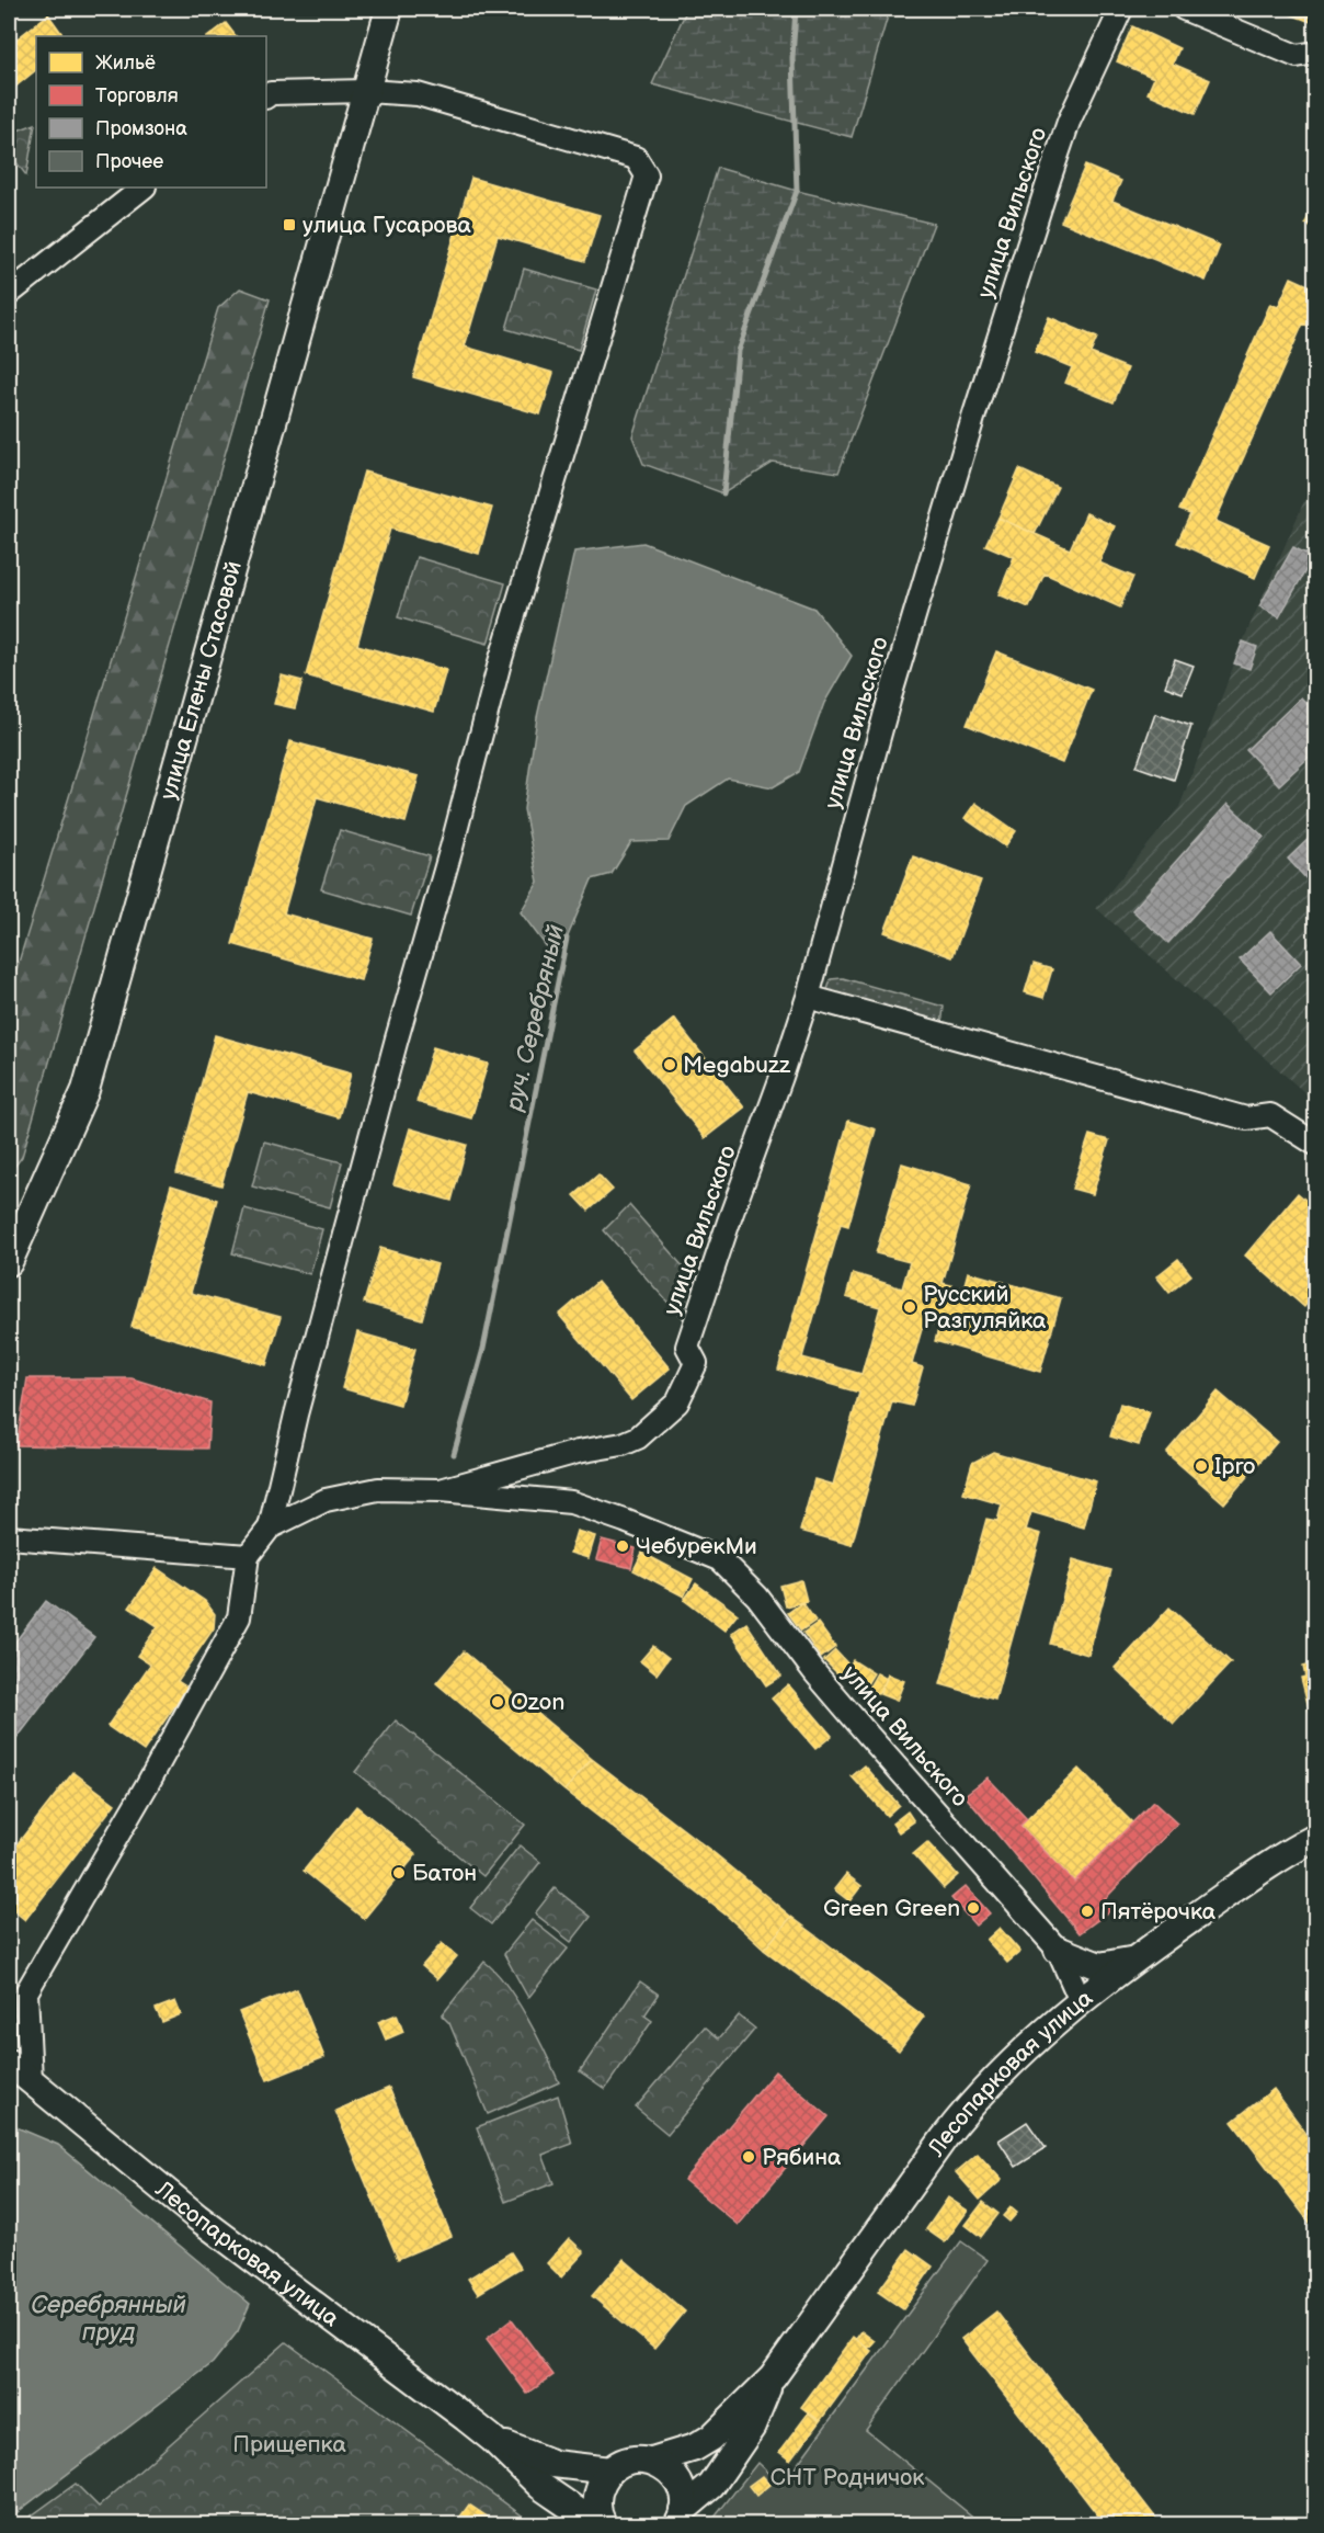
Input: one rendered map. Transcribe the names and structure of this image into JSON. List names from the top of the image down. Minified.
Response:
{"streets":{"main road":["улица Елены Стасовой","Лесопарковая улица"],"street":["улица Вильского"]},"crossings":[["улица Вильского","Лесопарковая улица"]],"water":["руч. Серебряный","Серебрянный пруд"],"parks":["Прищепка","СНТ Родничок"],"places":{"transit":["улица Гусарова"],"other":["Megabuzz","Русский Разгуляйка","Ipro","ЧебурекМи","Ozon","Батон","Green Green","Пятёрочка","Рябина"]},"legend":["Жильё","Торговля","Промзона","Прочее"]}
